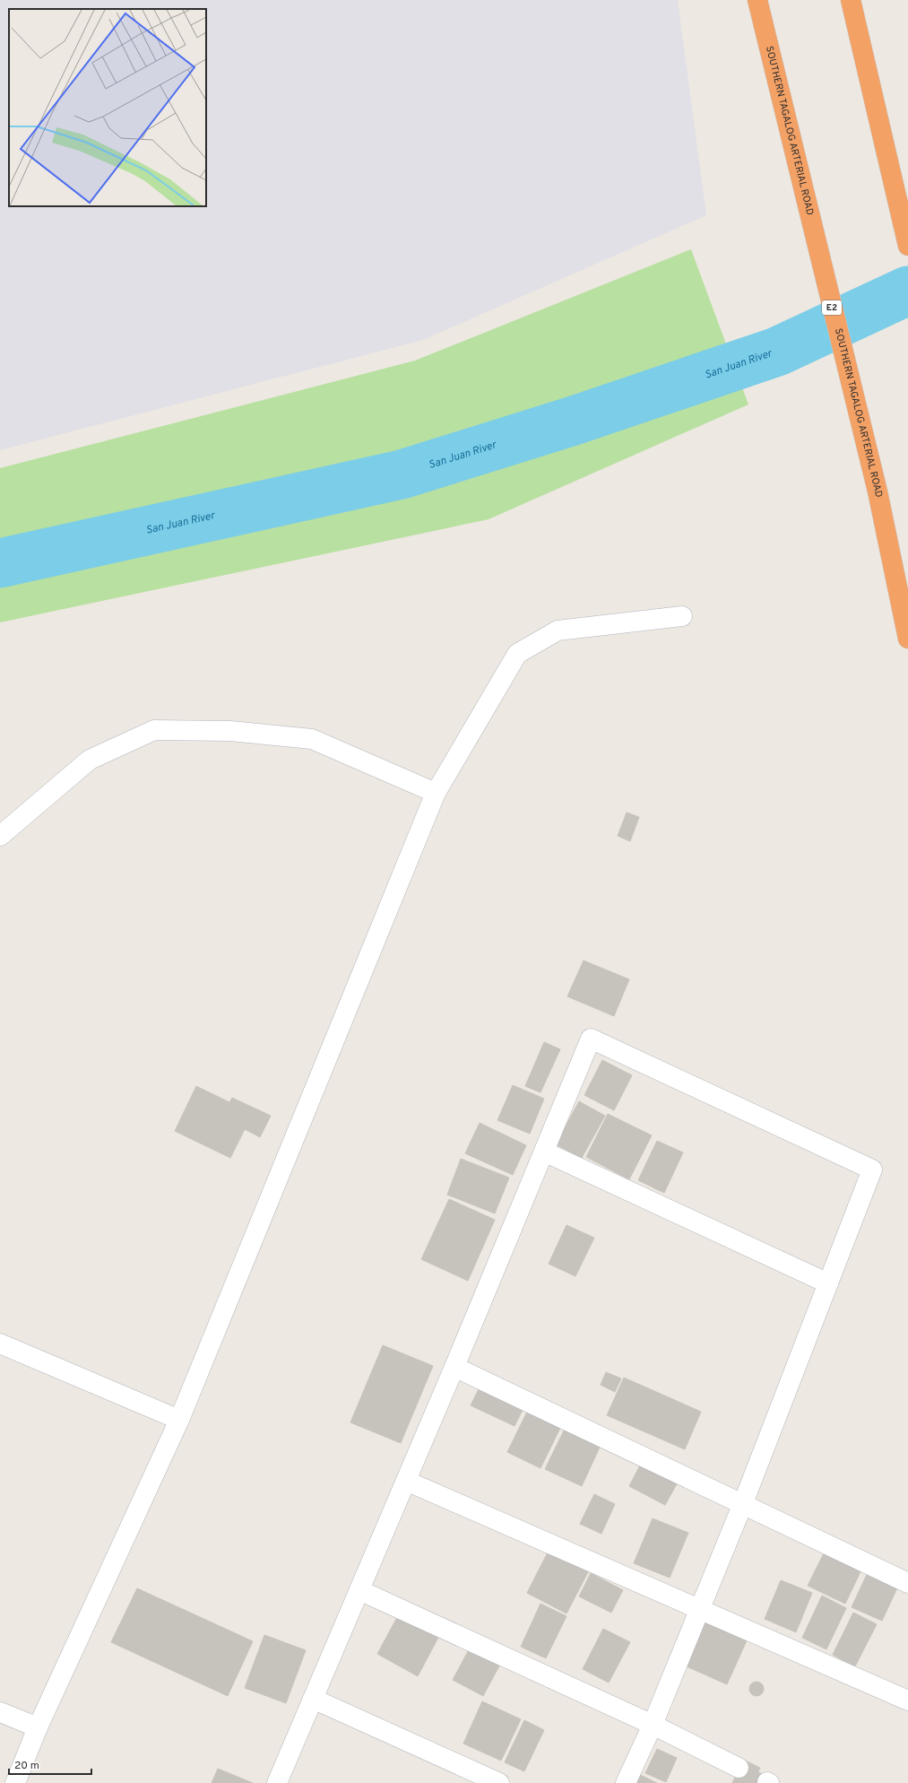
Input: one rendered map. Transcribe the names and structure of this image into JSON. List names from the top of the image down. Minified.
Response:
{"streets":{"highway":["SOUTHERN TAGALOG ARTERIAL ROAD","E2"]},"water":["San Juan River"],"scale_bar":"20 m"}
